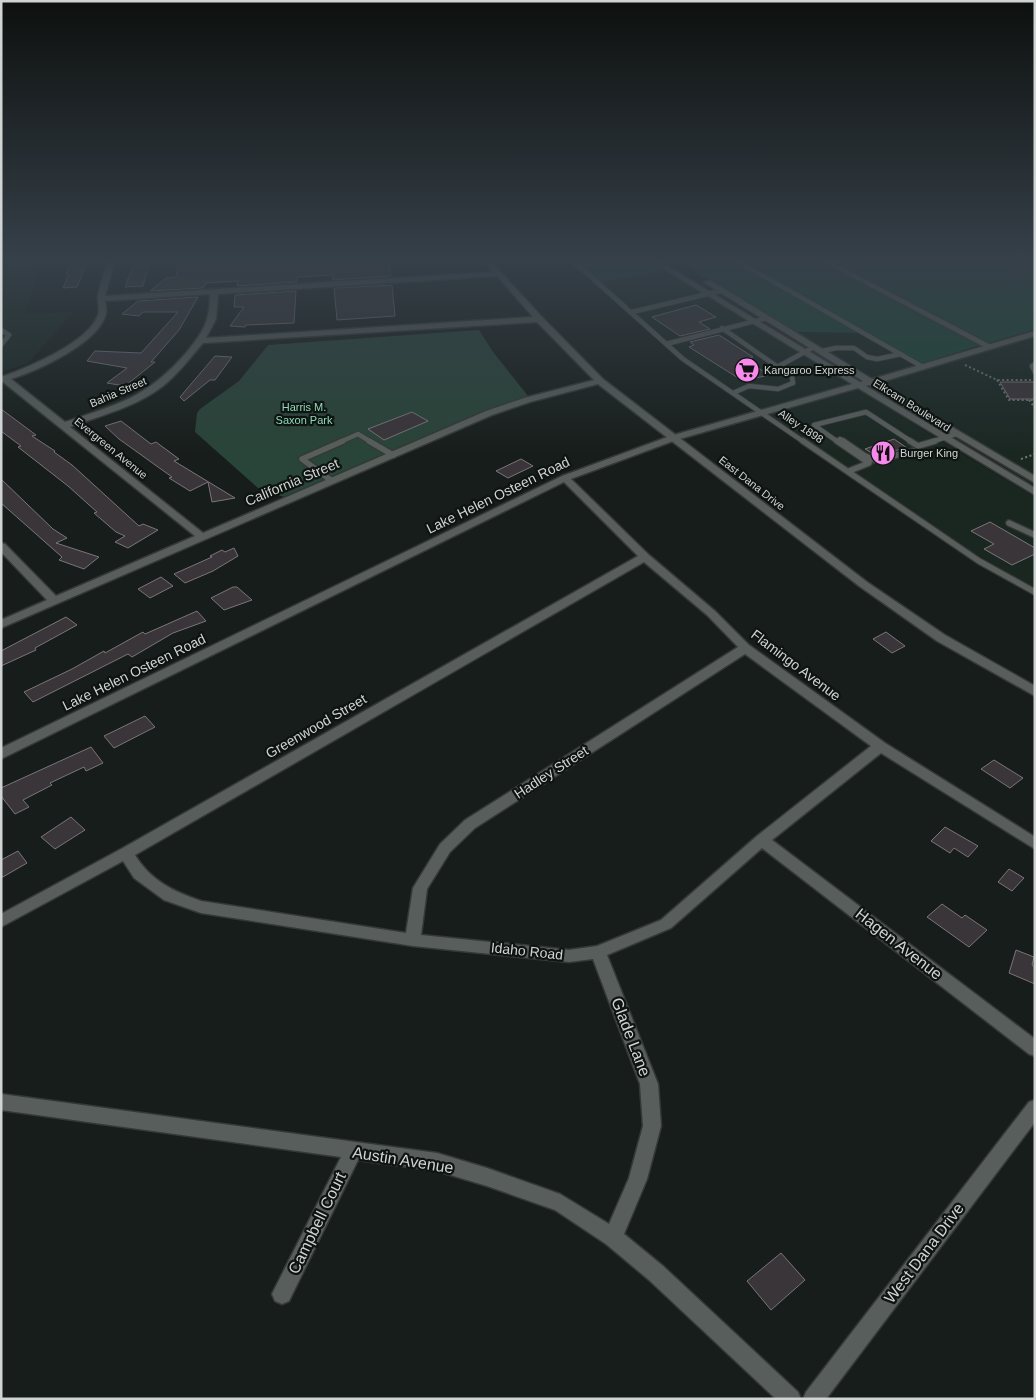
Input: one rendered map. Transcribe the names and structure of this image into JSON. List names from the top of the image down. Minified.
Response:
{"streets":{"street":["Bahia Street","Elkcam Boulevard","Evergreen Avenue","California Street","East Dana Drive","Lake Helen Osteen Road","Flamingo Avenue","Greenwood Street","Hadley Street","Hagen Avenue","Idaho Road","Glade Lane","Austin Avenue","Campbell Court","West Dana Drive"],"lane":["Alley 1898"]},"crossings":[["Bahia Street","Evergreen Avenue"],["Elkcam Boulevard","Lake Helen Osteen Road"],["Alley 1898","Lake Helen Osteen Road"],["Evergreen Avenue","California Street"],["California Street","East Dana Drive"],["East Dana Drive","Lake Helen Osteen Road"],["Lake Helen Osteen Road","Flamingo Avenue"],["Flamingo Avenue","Greenwood Street"],["Flamingo Avenue","Hadley Street"],["Flamingo Avenue","Idaho Road"],["Greenwood Street","Idaho Road"],["Hadley Street","Idaho Road"],["Hagen Avenue","Idaho Road"],["Idaho Road","Glade Lane"],["Glade Lane","Austin Avenue"],["Austin Avenue","Campbell Court"]],"parks":["Harris M. Saxon Park"],"places":{"supermarket":["Kangaroo Express"],"restaurant":["Burger King"]}}
